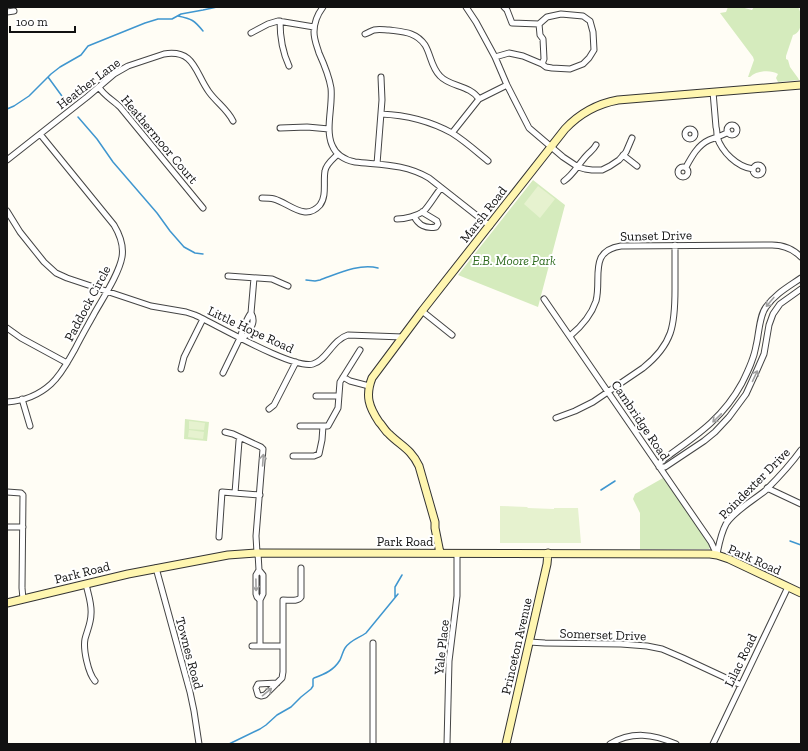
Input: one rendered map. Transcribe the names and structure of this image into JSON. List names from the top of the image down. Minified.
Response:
{"streets":{"street":["Heather Lane","Heathermoor Court","Marsh Road","Sunset Drive","Paddock Circle","Little Hope Road","Cambridge Road","Poindexter Drive","Park Road","Somerset Drive","Princeton Avenue","Yale Place","Townes Road","Lilac Road"]},"crossings":[["Heather Lane","Heathermoor Court"],["Heather Lane","Paddock Circle"],["Marsh Road","Little Hope Road"],["Sunset Drive","Cambridge Road"],["Paddock Circle","Little Hope Road"],["Cambridge Road","Poindexter Drive"],["Cambridge Road","Park Road"],["Poindexter Drive","Park Road"],["Park Road","Princeton Avenue"],["Park Road","Yale Place"],["Park Road","Townes Road"],["Park Road","Lilac Road"],["Somerset Drive","Princeton Avenue"],["Somerset Drive","Lilac Road"]],"parks":["E.B. Moore Park"],"scale_bar":"100 m"}
